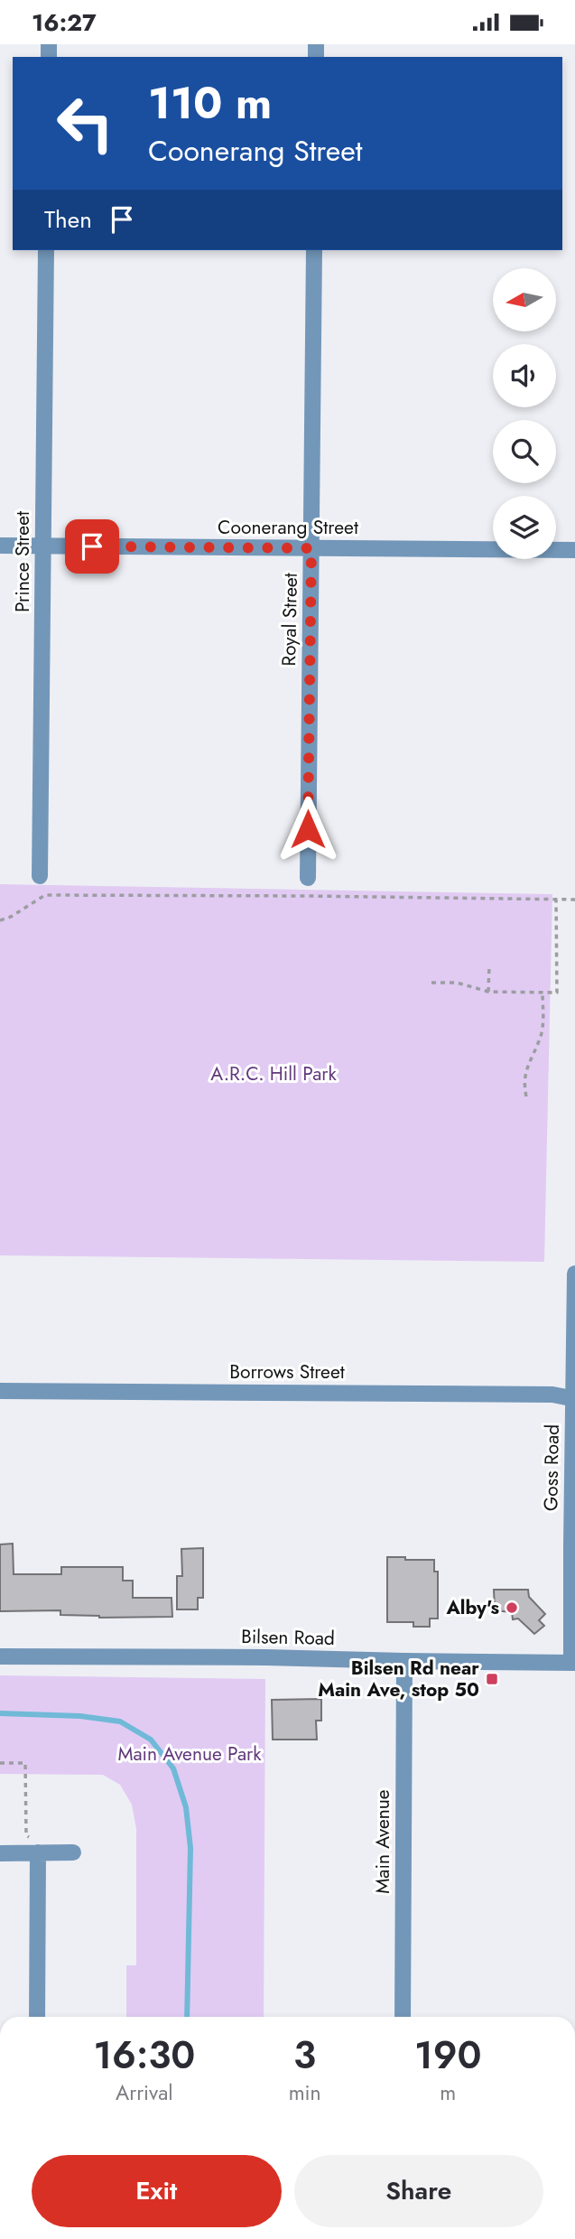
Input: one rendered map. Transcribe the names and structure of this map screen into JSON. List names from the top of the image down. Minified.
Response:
{"streets":{"street":["Coonerang Street","Prince Street","Royal Street","Borrows Street","Goss Road","Bilsen Road","Main Avenue"]},"crossings":[["Coonerang Street","Prince Street"],["Coonerang Street","Royal Street"],["Borrows Street","Goss Road"],["Goss Road","Bilsen Road"],["Bilsen Road","Main Avenue"]],"parks":["A.R.C. Hill Park","Main Avenue Park"],"places":{"other":["Alby's"],"transit":["Bilsen Rd near Main Ave, stop 50"]},"north":"left","page":{"status":"16:27","turn":["110 m","Coonerang Street"],"then":"Then","eta":["16:30","Arrival","3","min","190","m"],"buttons":["Exit","Share"]}}
